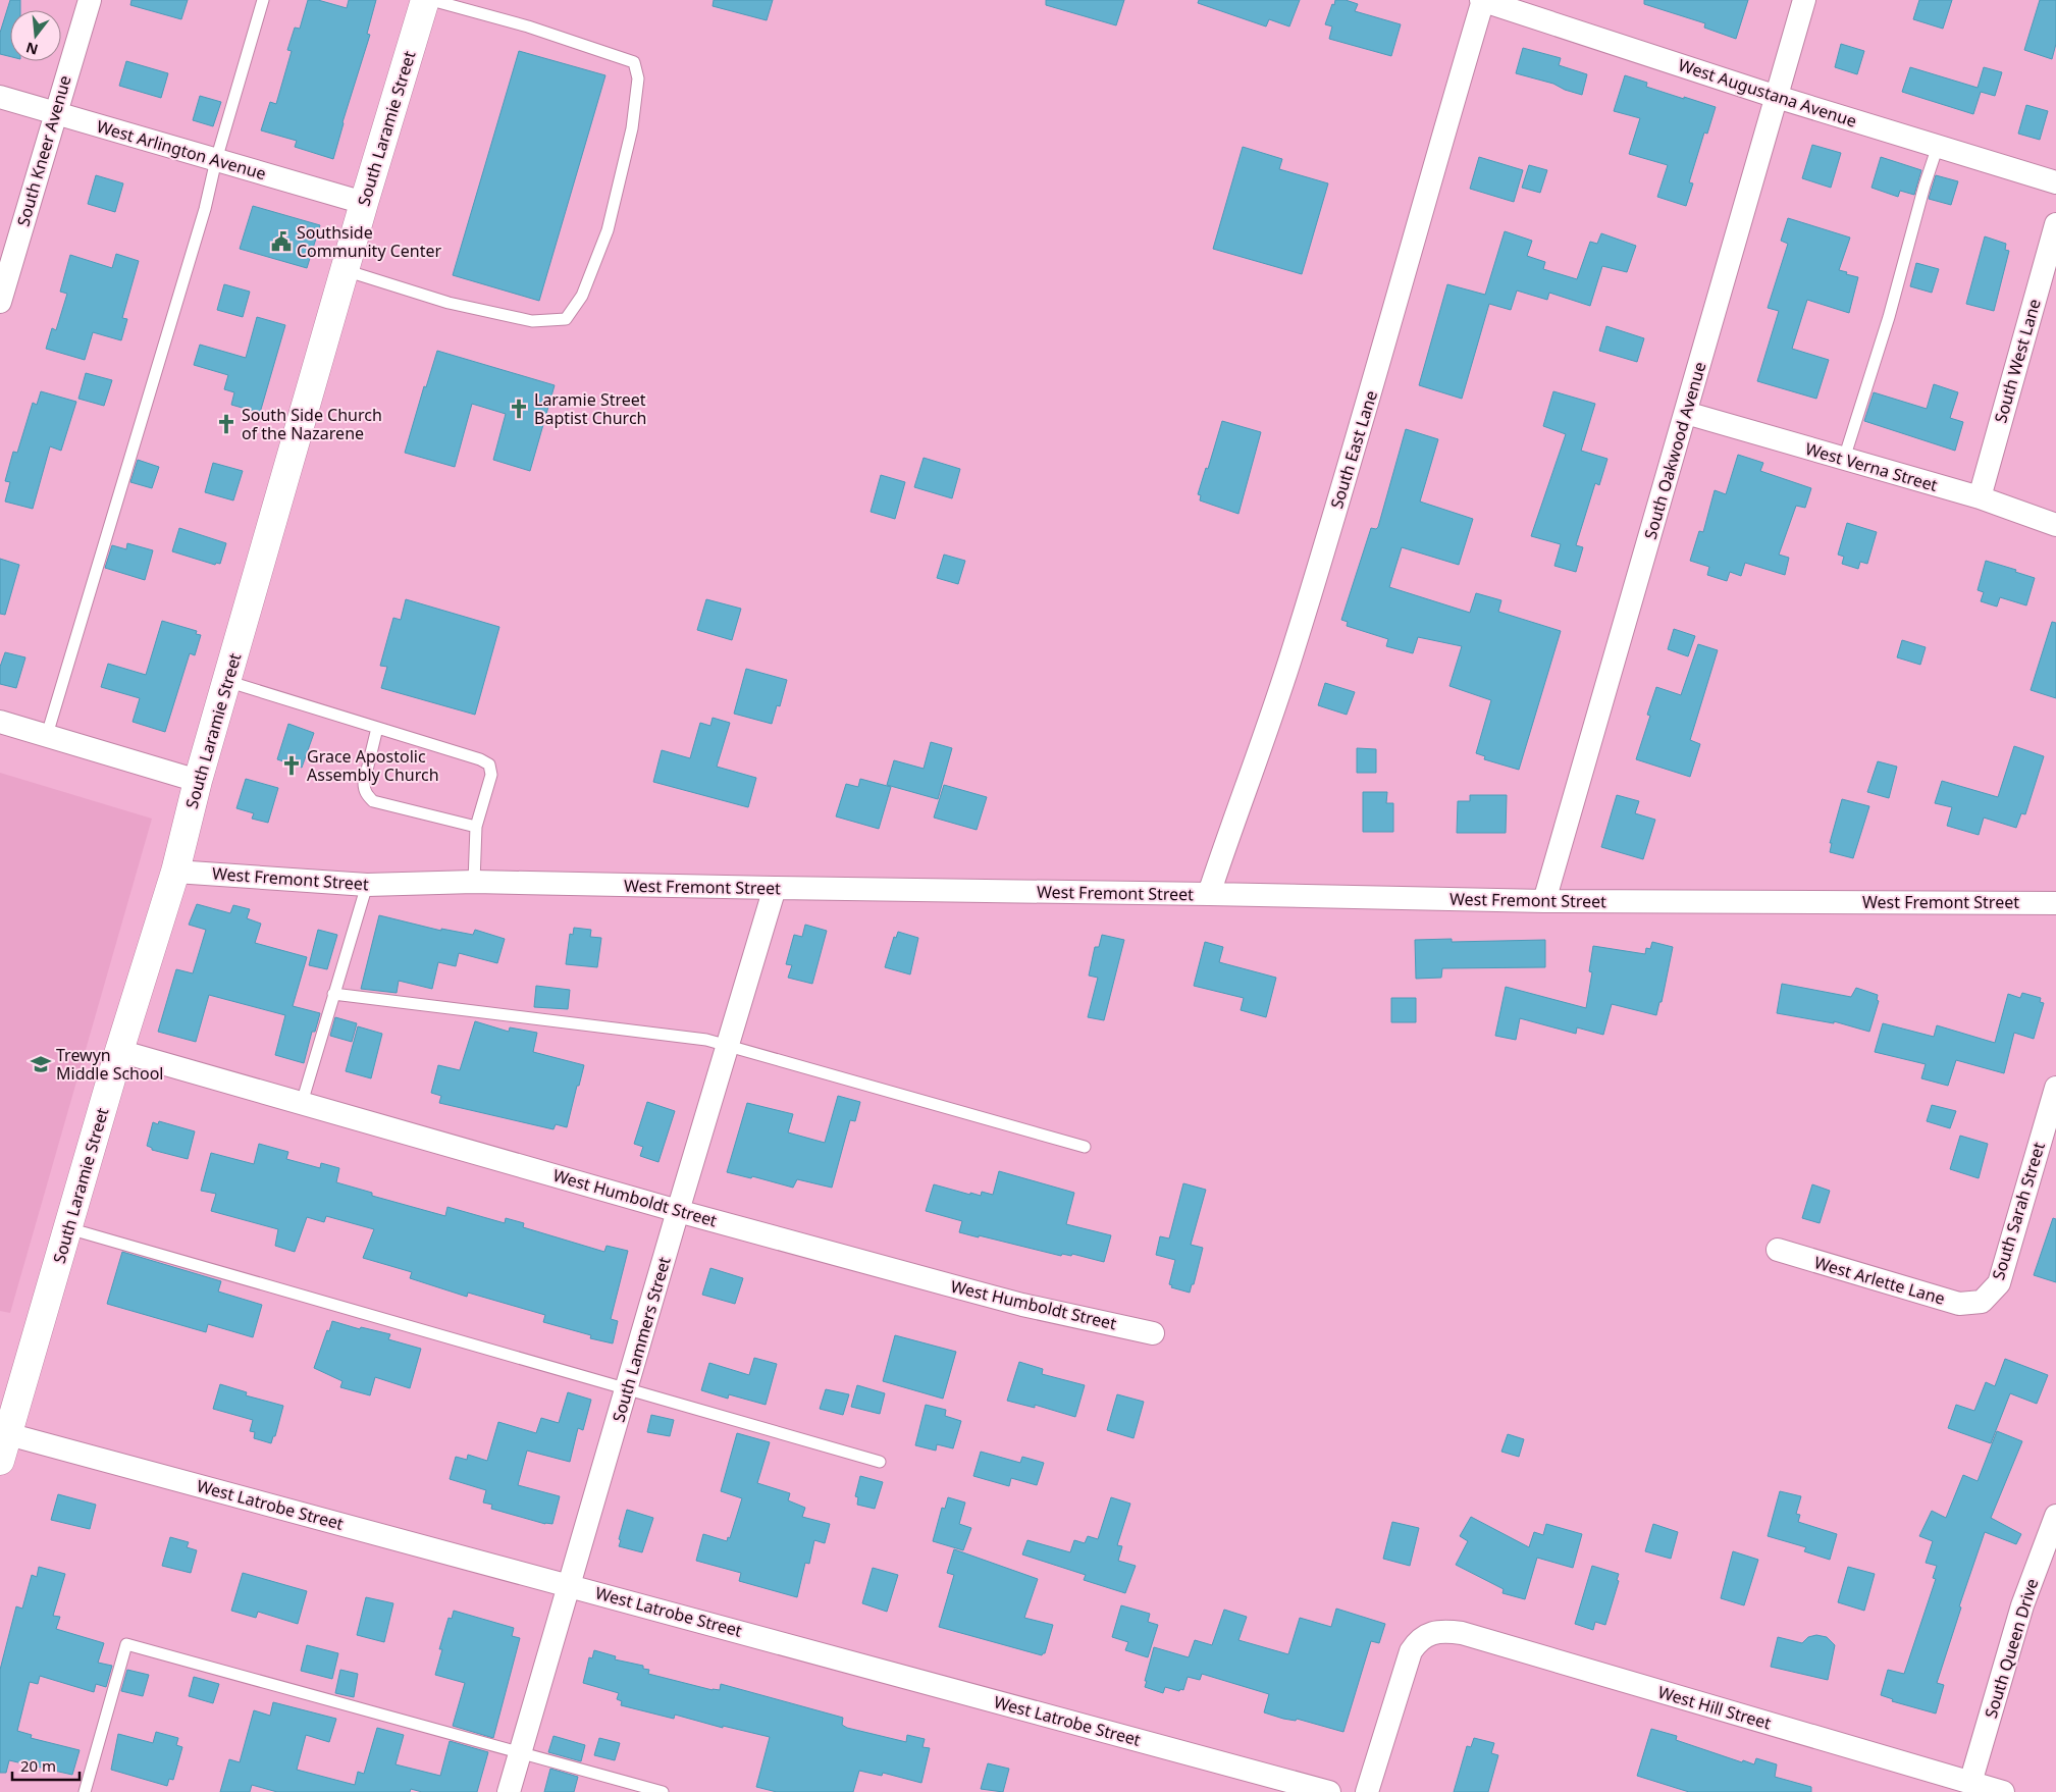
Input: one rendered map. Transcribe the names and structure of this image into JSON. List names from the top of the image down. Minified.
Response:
{"streets":{"street":["West Augustana Avenue","South Laramie Street","West Arlington Avenue","South Kneer Avenue","South West Lane","South East Lane","South Oakwood Avenue","West Verna Street","West Fremont Street","West Humboldt Street","South Sarah Street","West Arlette Lane","South Lammers Street","West Latrobe Street","South Queen Drive","West Hill Street"]},"crossings":[["West Augustana Avenue","South East Lane"],["West Augustana Avenue","South Oakwood Avenue"],["South Laramie Street","West Arlington Avenue"],["South Laramie Street","West Fremont Street"],["South Laramie Street","West Humboldt Street"],["South Laramie Street","West Latrobe Street"],["West Arlington Avenue","South Kneer Avenue"],["South West Lane","West Verna Street"],["South East Lane","West Fremont Street"],["South Oakwood Avenue","West Verna Street"],["South Oakwood Avenue","West Fremont Street"],["West Fremont Street","South Lammers Street"],["West Humboldt Street","South Lammers Street"],["South Sarah Street","West Arlette Lane"],["South Lammers Street","West Latrobe Street"],["South Queen Drive","West Hill Street"]],"places":{"public building":["Southside Community Center"],"church":["Laramie Street Baptist Church","South Side Church of the Nazarene","Grace Apostolic Assembly Church"],"school or university":["Trewyn Middle School"]},"scale_bar":"20 m","north":"bottom"}
